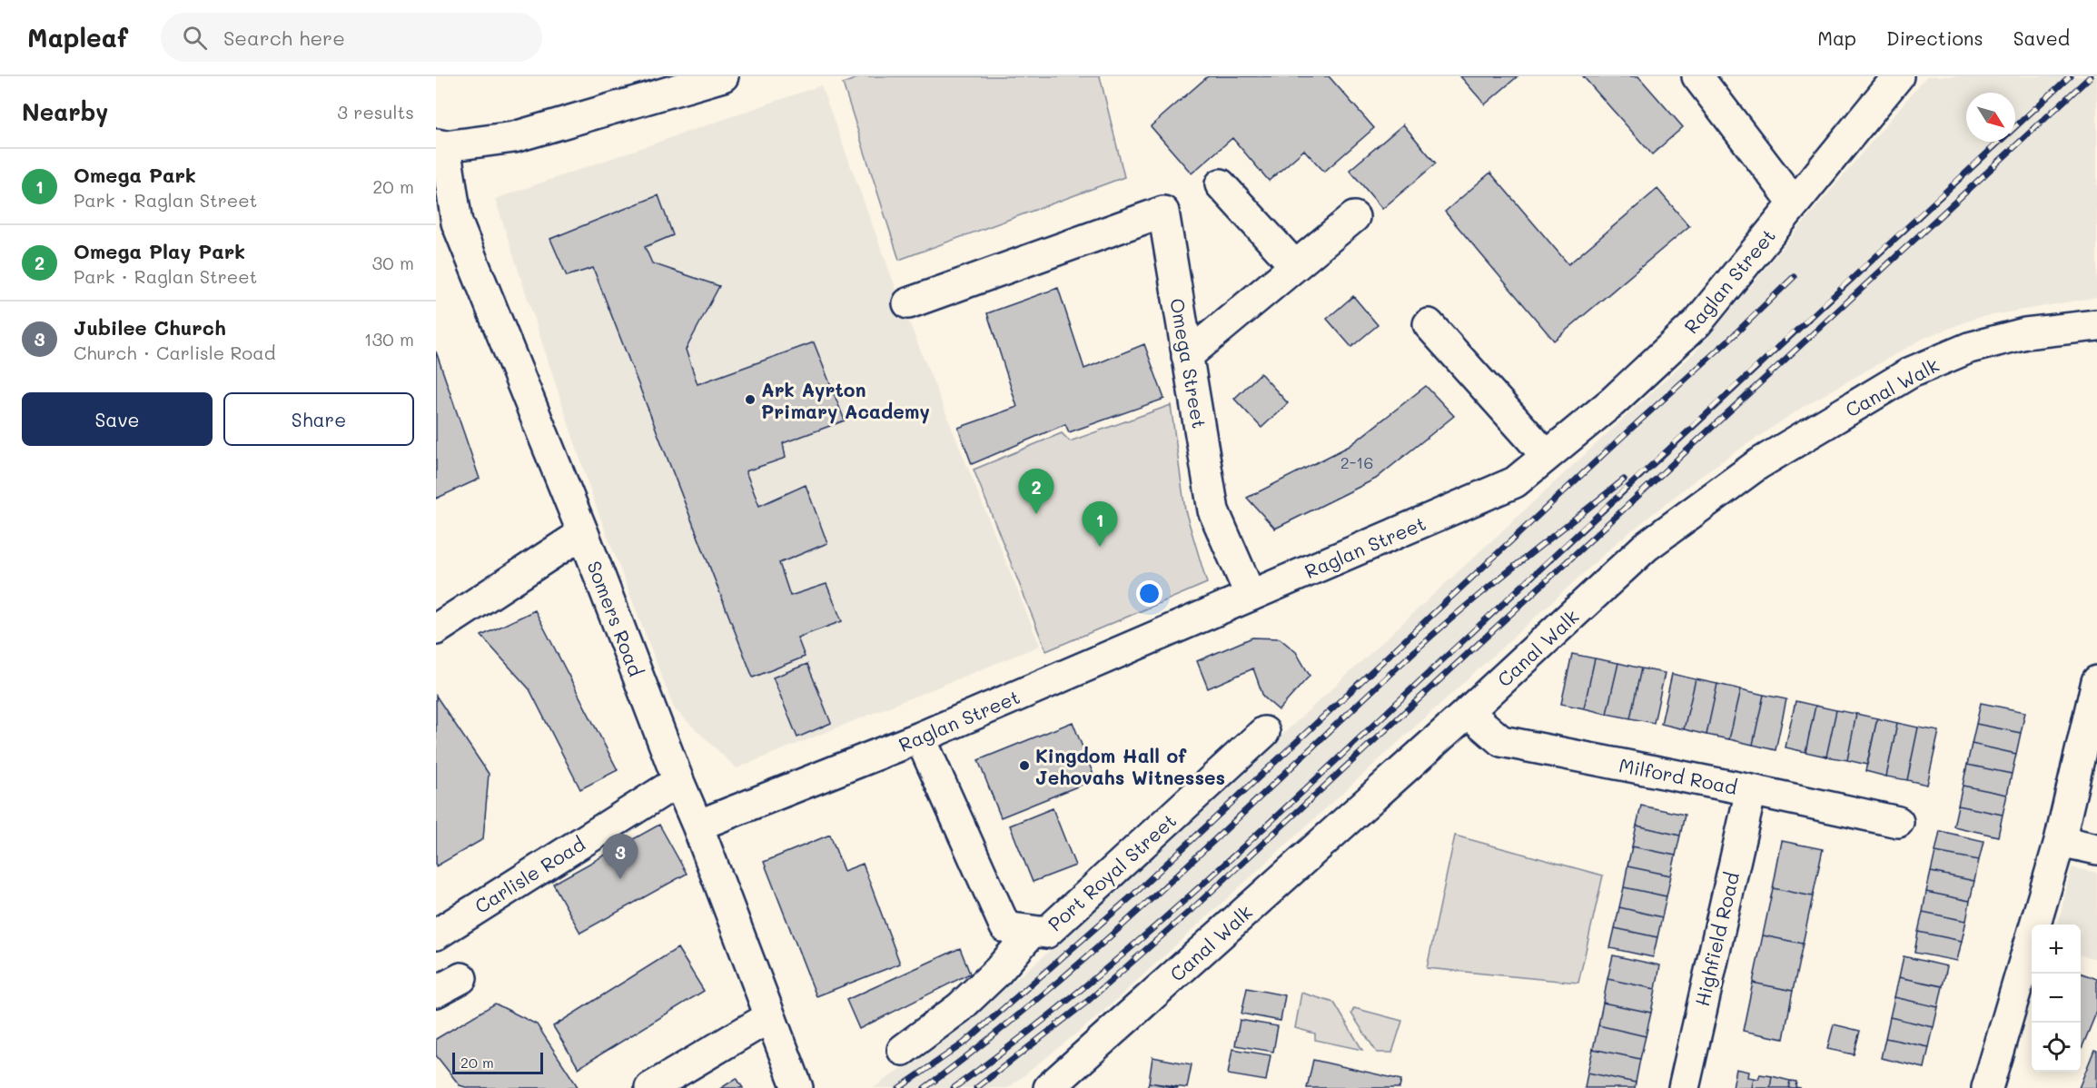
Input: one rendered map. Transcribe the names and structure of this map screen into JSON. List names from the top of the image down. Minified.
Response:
{"streets":{"street":["Raglan Street","Omega Street","Canal Walk","Somers Road","Milford Road","Port Royal Street","Carlisle Road","Highfield Road"]},"crossings":[["Raglan Street","Omega Street"],["Raglan Street","Somers Road"],["Raglan Street","Port Royal Street"],["Canal Walk","Milford Road"],["Somers Road","Carlisle Road"],["Milford Road","Highfield Road"]],"places":["Ark Ayrton Primary Academy","Kingdom Hall of Jehovahs Witnesses"],"house_numbers":["2-16"],"scale_bar":"20 m","north":"bottom right","page":{"header":"Mapleaf","search":"Search here","nav":["Map","Directions","Saved"],"heading":["Nearby","3 results"],"list":[{"mark":"1","name":"Omega Park","note":"Park · Raglan Street","value":"20 m"},{"mark":"2","name":"Omega Play Park","note":"Park · Raglan Street","value":"30 m"},{"mark":"3","name":"Jubilee Church","note":"Church · Carlisle Road","value":"130 m"}],"buttons":["Save","Share"],"pins":["2","1","3"],"map_buttons":["+","−"],"scale":"20 m"}}
